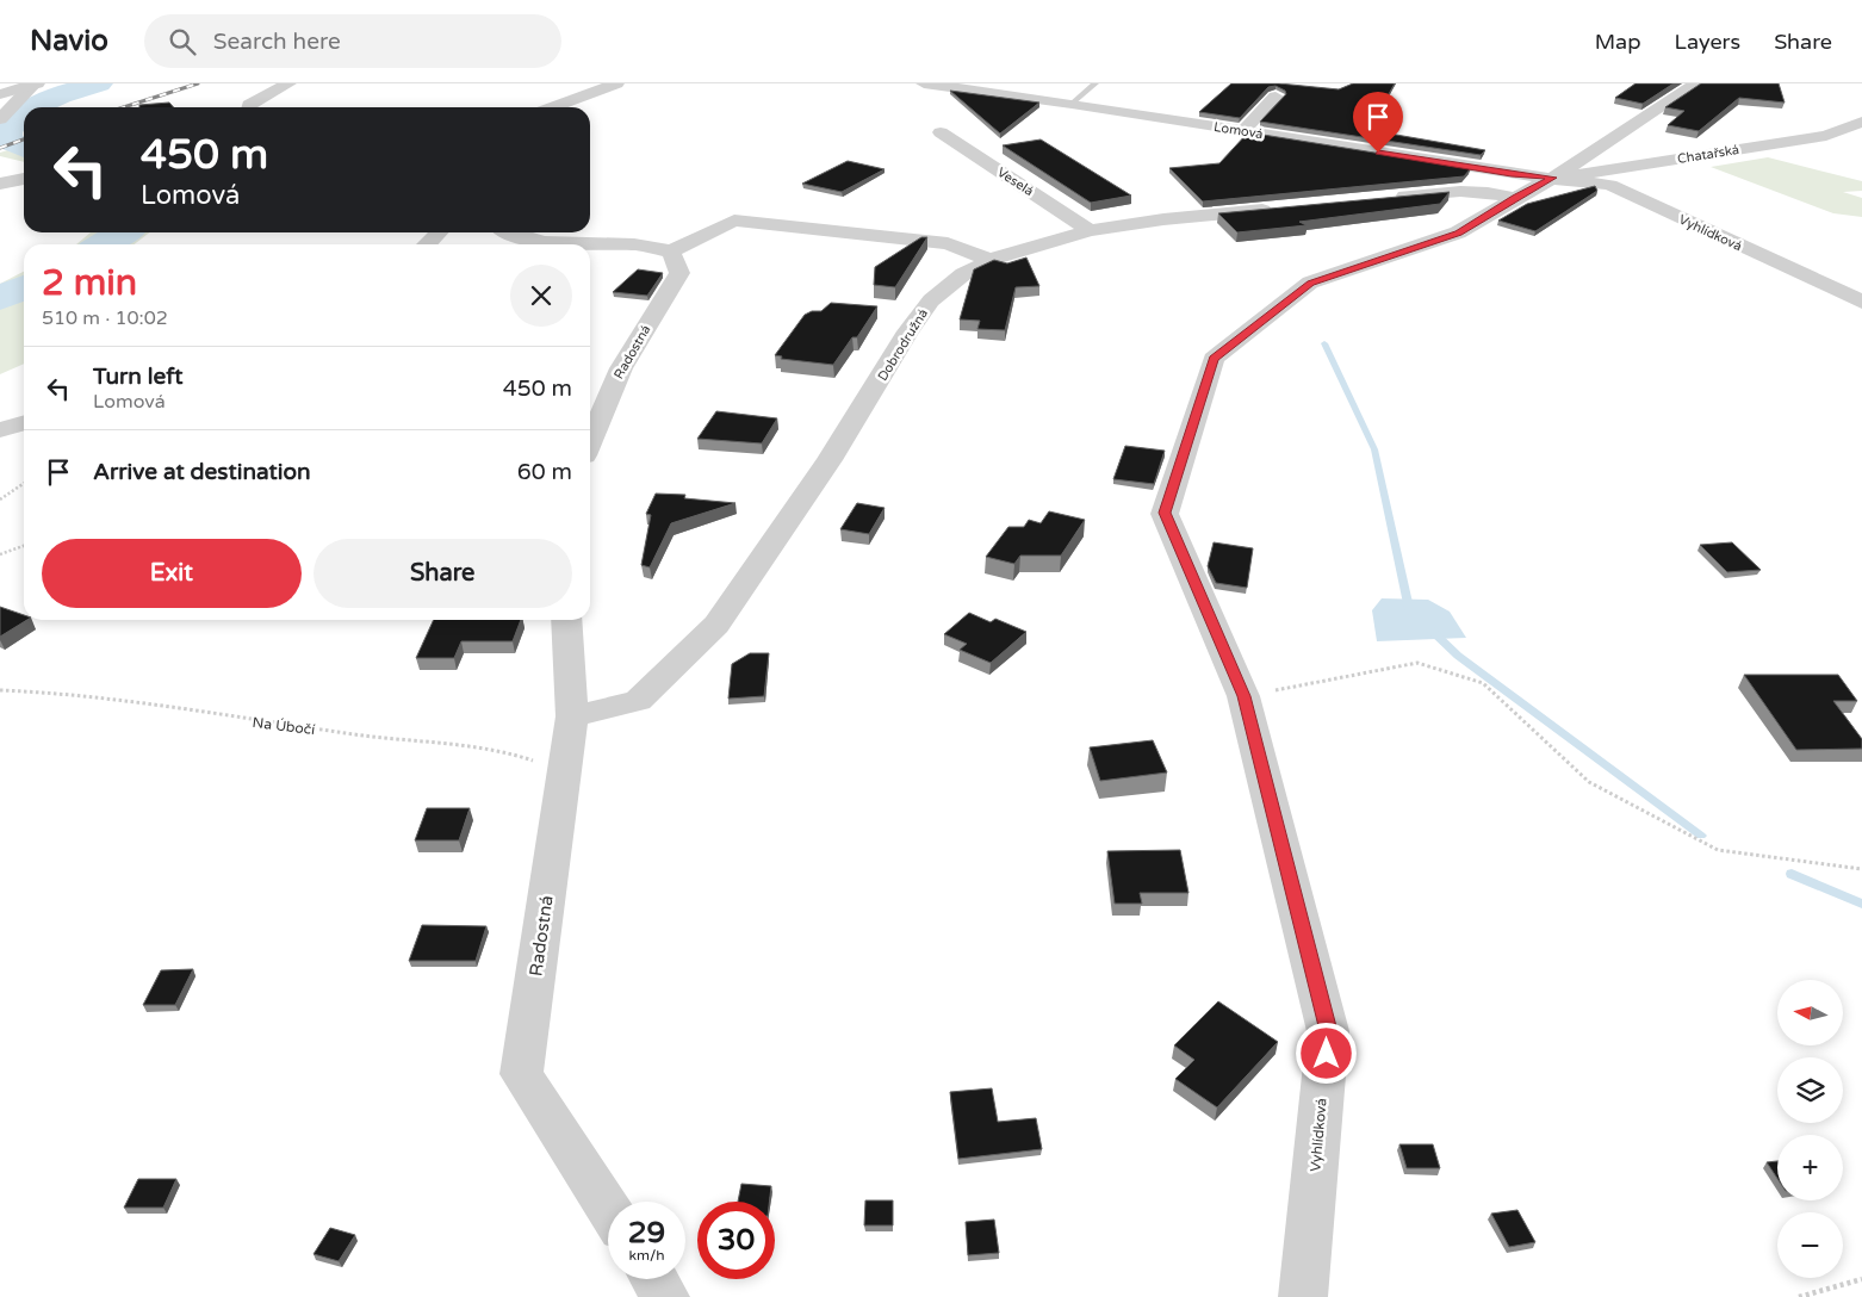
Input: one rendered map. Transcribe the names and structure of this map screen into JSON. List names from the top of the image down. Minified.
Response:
{"streets":{"street":["Lomová","Chatařská","Veselá","Vyhlídková","Dobrodružná","Radostná"],"path":["Na Úbočí"]},"crossings":[["Lomová","Chatařská"],["Lomová","Vyhlídková"],["Chatařská","Vyhlídková"],["Veselá","Dobrodružná"],["Dobrodružná","Radostná"],["Radostná","Na Úbočí"]],"north":"left","page":{"header":"Navio","search":"Search here","nav":["Map","Layers","Share"],"turn":["450 m","Lomová"],"heading":["2 min","510 m · 10:02"],"list":[{"name":"Turn left","note":"Lomová","value":"450 m"},{"name":"Arrive at destination","value":"60 m"}],"buttons":["Exit","Share"],"map_buttons":["+","−"],"speed":"29 km/h","limit":"30"}}
